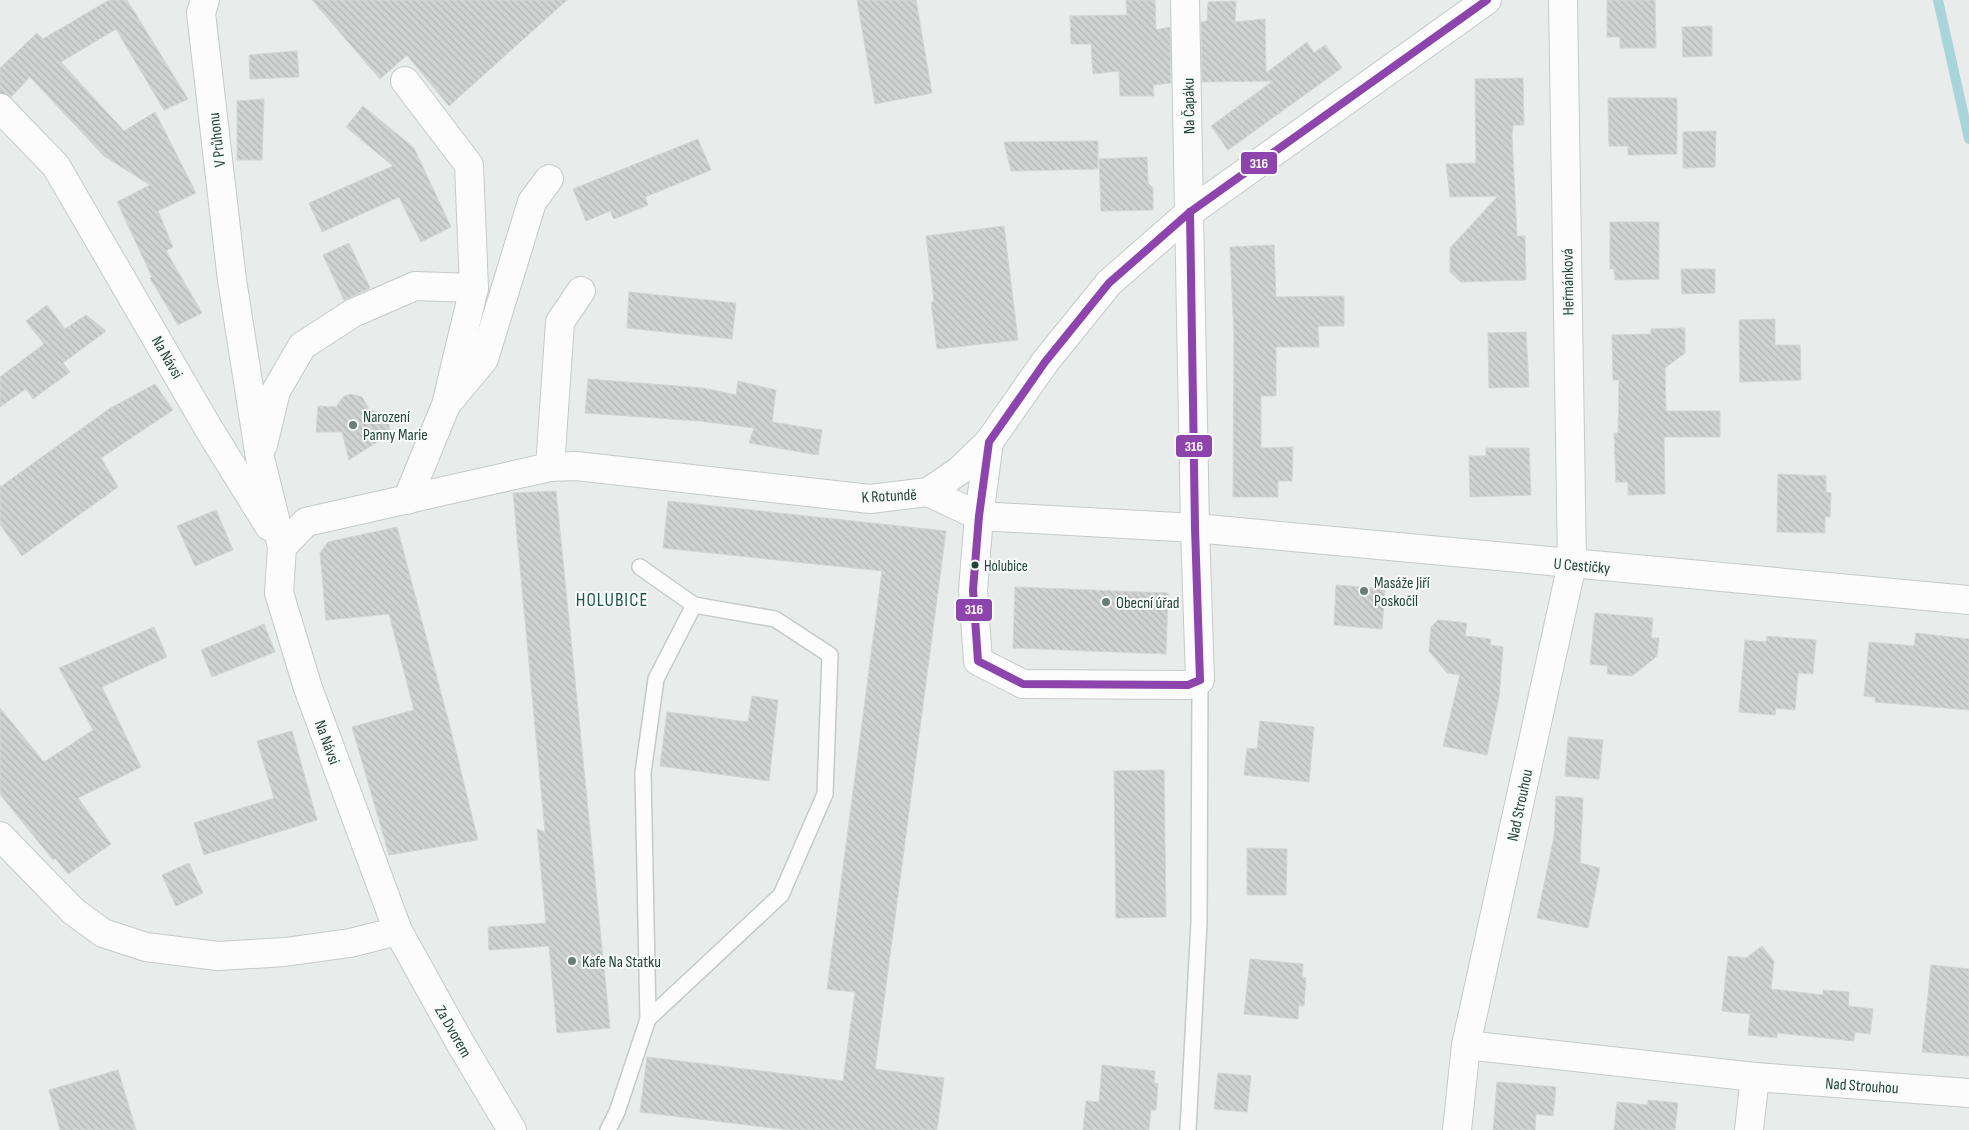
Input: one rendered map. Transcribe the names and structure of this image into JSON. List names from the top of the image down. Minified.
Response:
{"streets":{"street":["Na Čapáku","V Průhonu","Heřmánková","Na Návsi","K Rotundě","U Cestičky","Nad Strouhou","Za Dvorem"]},"crossings":[["Na Čapáku","K Rotundě"],["Na Čapáku","U Cestičky"],["V Průhonu","Na Návsi"],["Heřmánková","U Cestičky"],["Heřmánková","Nad Strouhou"],["Na Návsi","Za Dvorem"],["U Cestičky","Nad Strouhou"]],"districts":["HOLUBICE"],"places":["Narození Panny Marie","Holubice","Masáže Jiří Poskočil","Obecní úřad","Kafe Na Statku"],"lines":["transit line 316"]}
